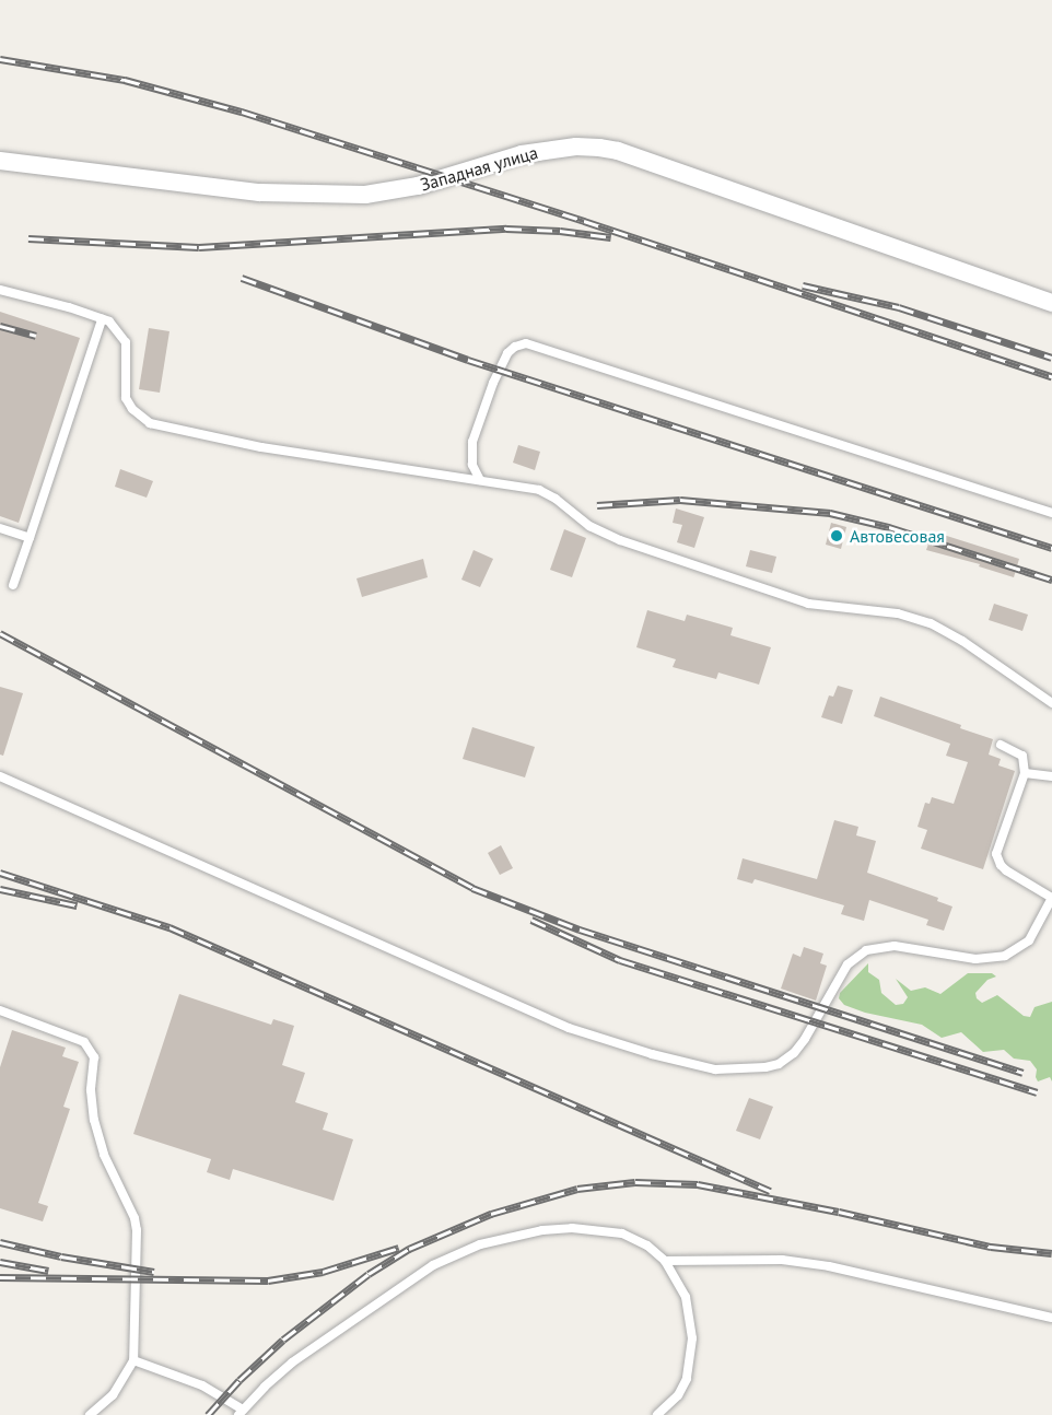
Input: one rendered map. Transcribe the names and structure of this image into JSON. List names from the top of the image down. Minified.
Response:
{"streets":{"street":["Западная улица"]},"places":["Автовесовая"]}
